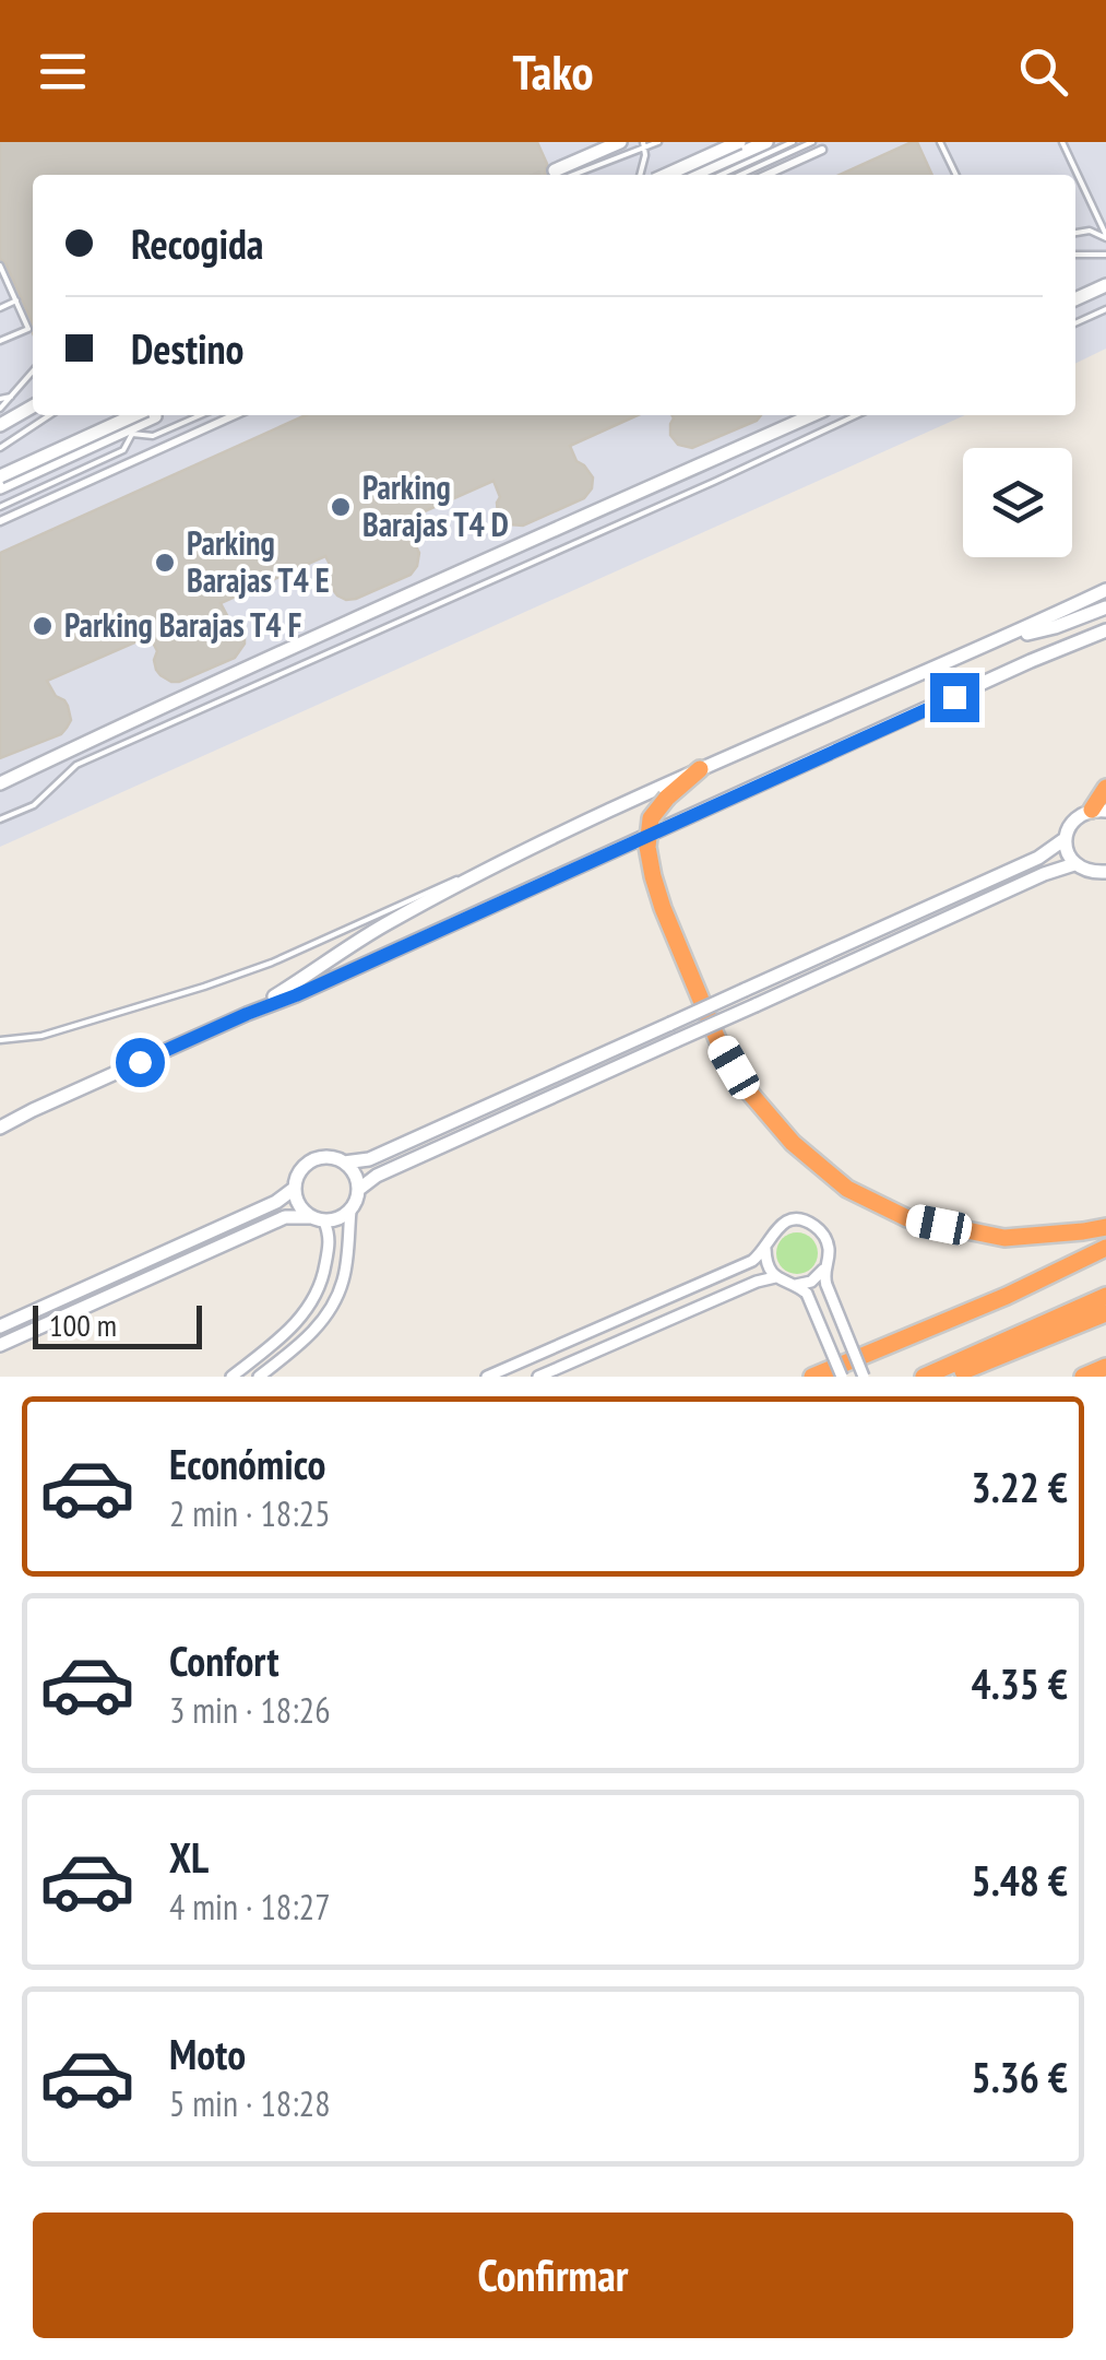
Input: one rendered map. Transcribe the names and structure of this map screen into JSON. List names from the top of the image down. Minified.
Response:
{"places":["Parking Barajas T4 D","Parking Barajas T4 E","Parking Barajas T4 F"],"scale_bar":"100 m","page":{"header":"Tako","banner":["Recogida","Destino"],"scale":"100 m","list":[{"name":"Económico","note":"2 min · 18:25","value":"3.22 €"},{"name":"Confort","note":"3 min · 18:26","value":"4.35 €"},{"name":"XL","note":"4 min · 18:27","value":"5.48 €"},{"name":"Moto","note":"5 min · 18:28","value":"5.36 €"}],"buttons":"Confirmar"}}
